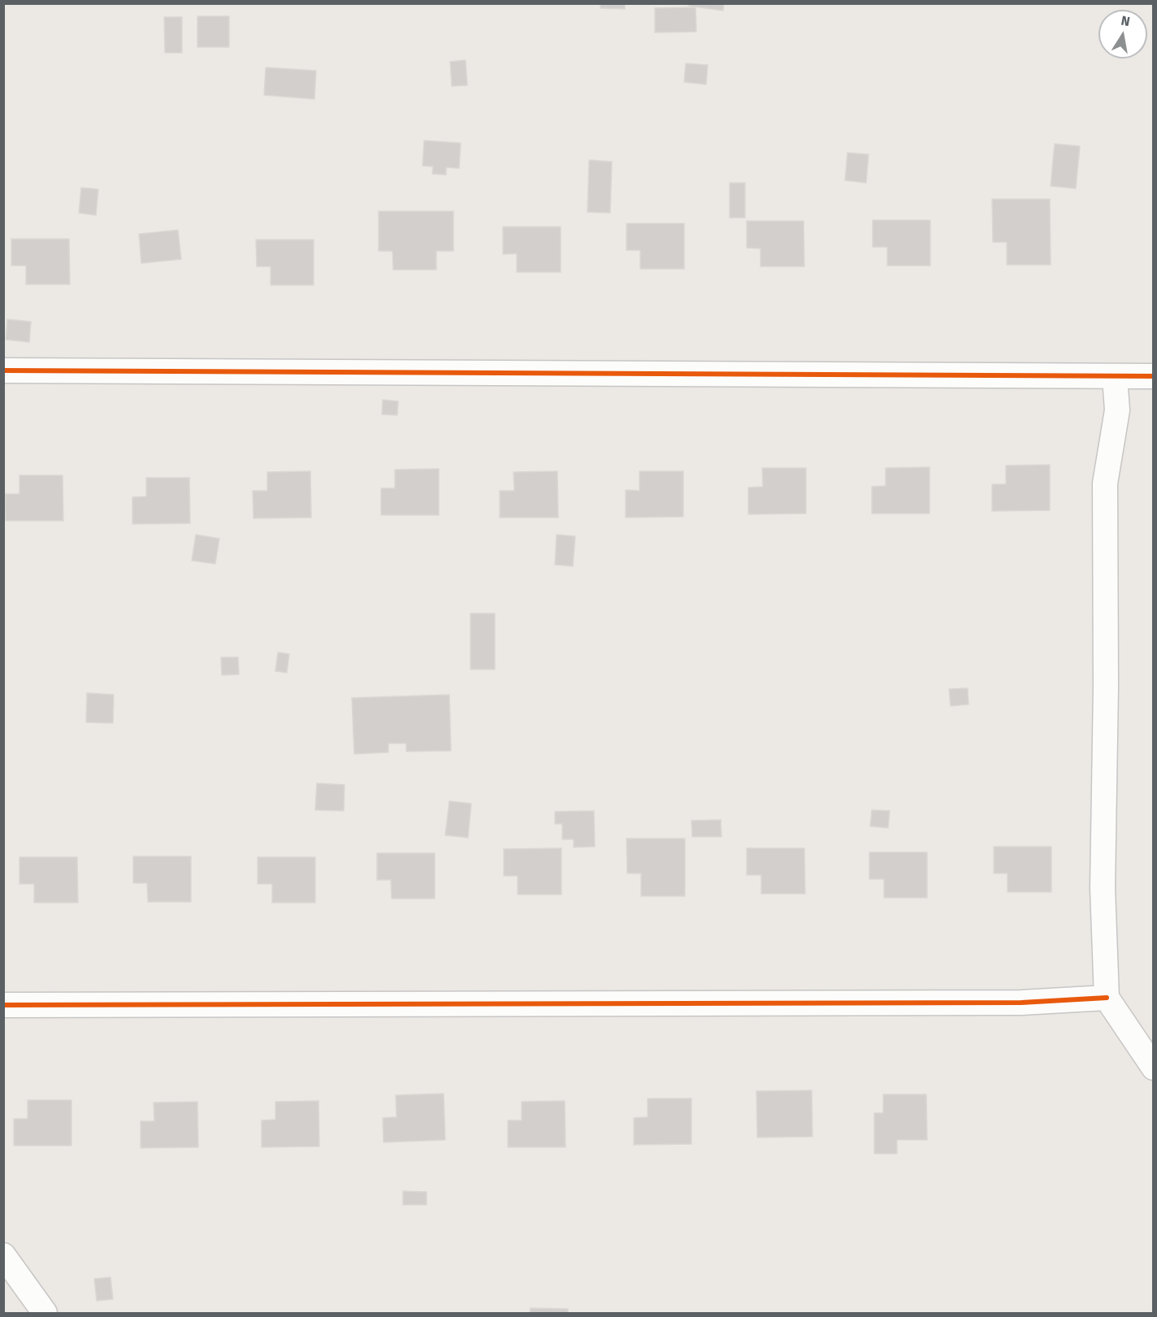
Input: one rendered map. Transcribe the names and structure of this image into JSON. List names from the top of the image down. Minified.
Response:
{"north":"top"}
